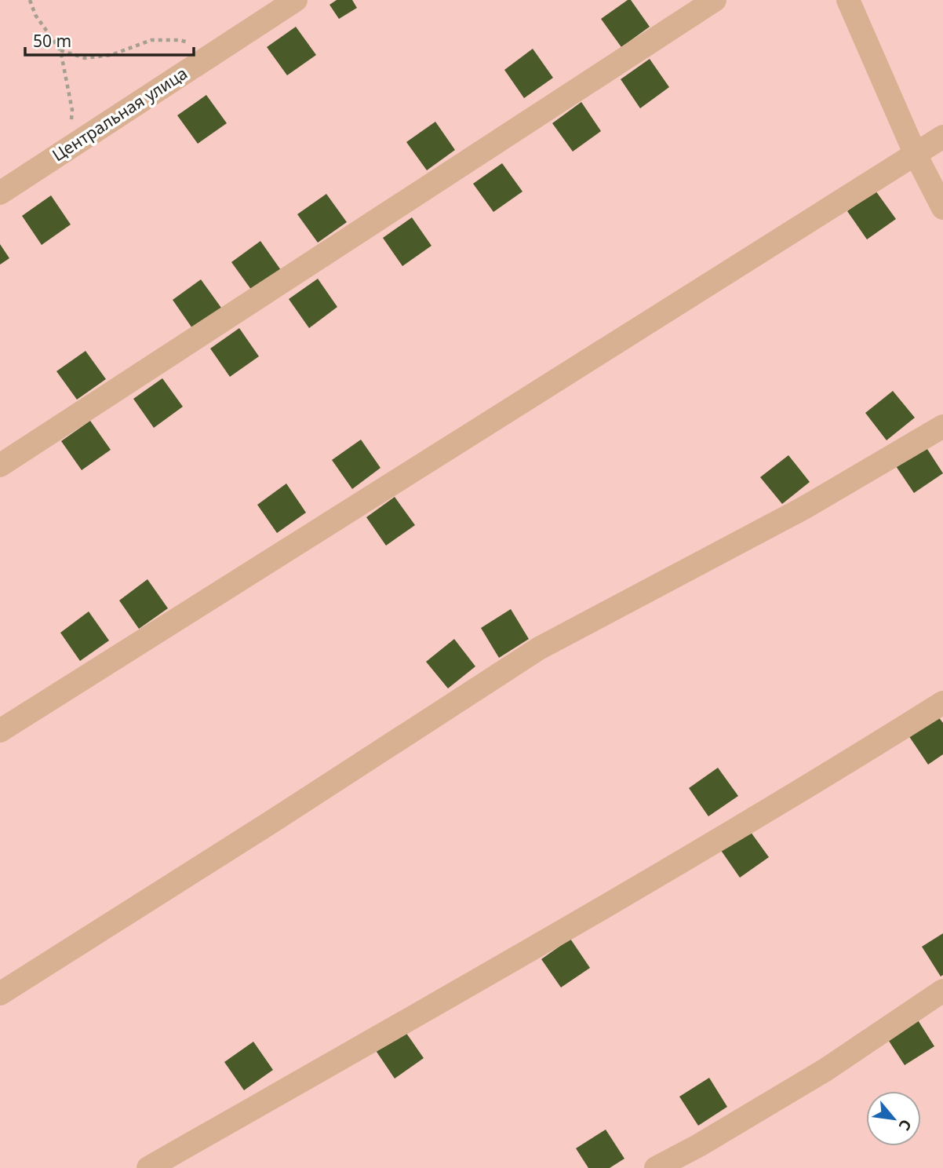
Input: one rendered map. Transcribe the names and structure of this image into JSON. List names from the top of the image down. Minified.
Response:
{"streets":{"street":["Центральная улица"]},"scale_bar":"50 m","north":"bottom right"}
